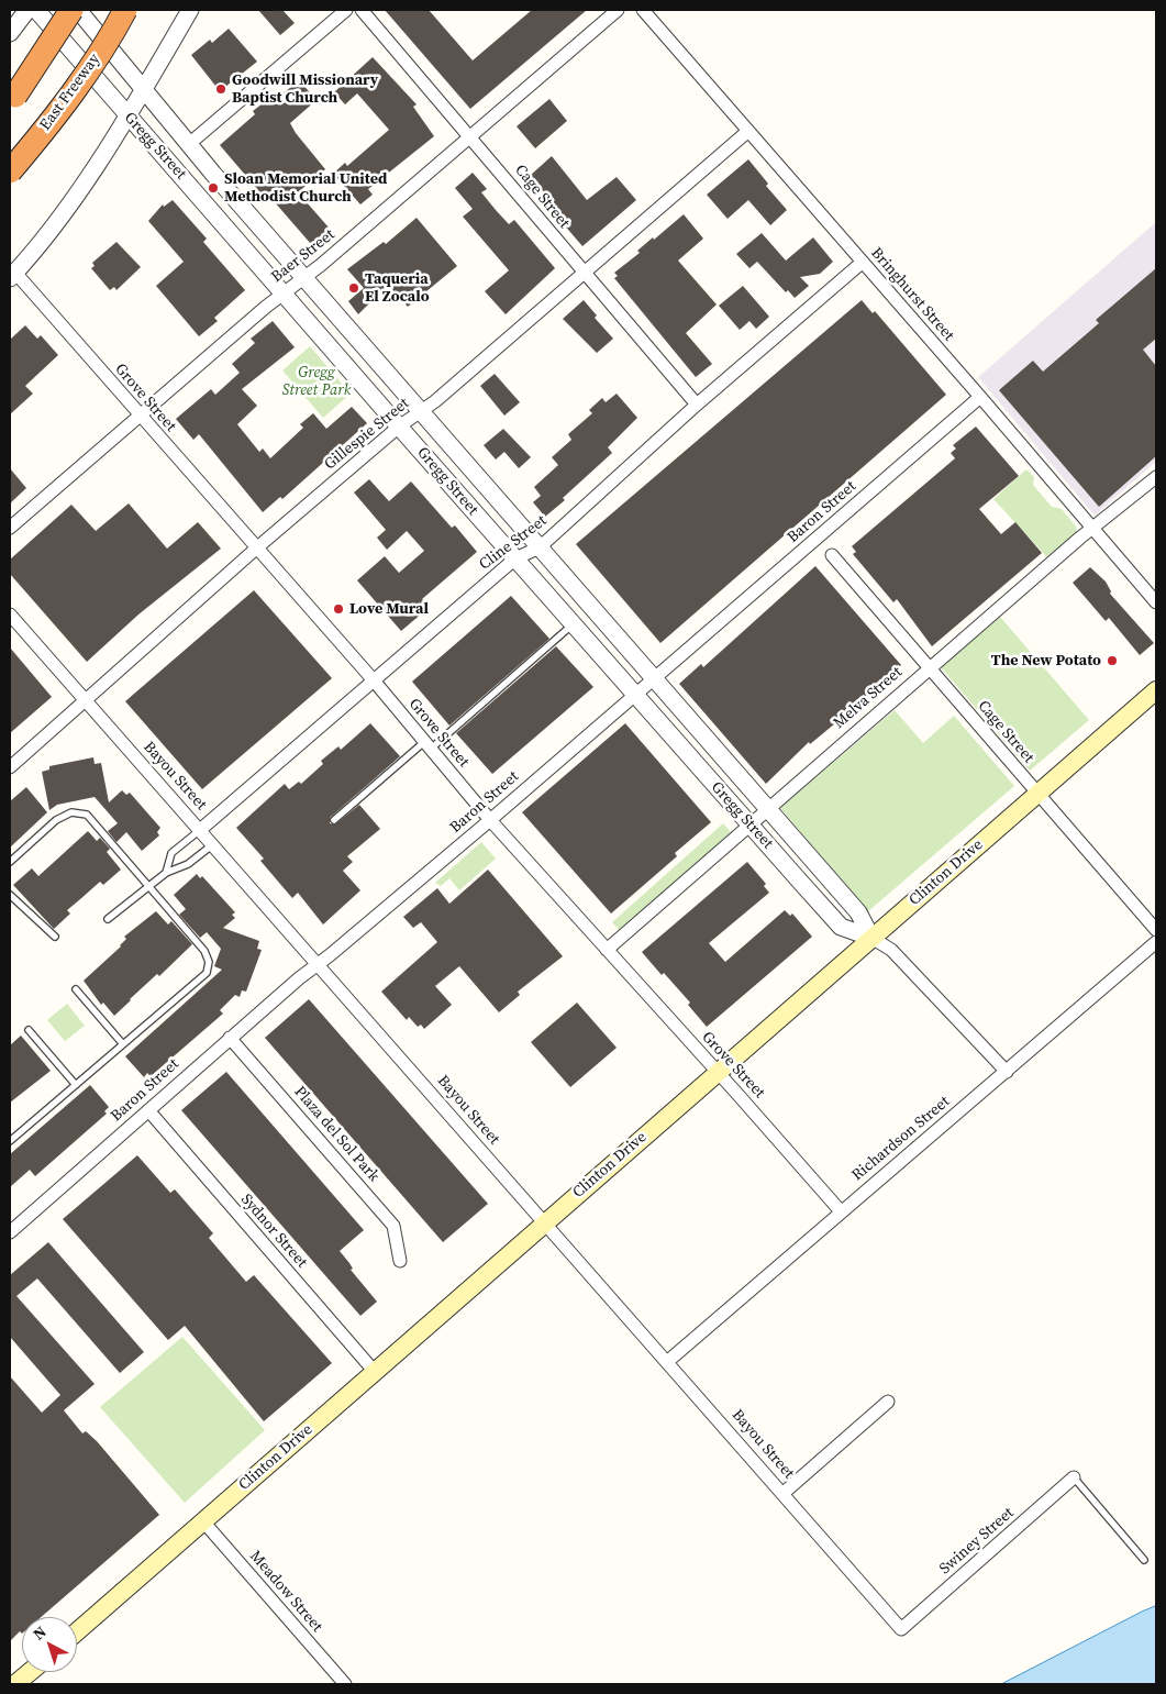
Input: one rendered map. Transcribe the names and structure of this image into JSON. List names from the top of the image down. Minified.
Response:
{"streets":{"highway":["East Freeway"],"main road":["Clinton Drive"],"street":["Gregg Street","Cage Street","Baer Street","Bringhurst Street","Grove Street","Gillespie Street","Baron Street","Cline Street","Melva Street","Bayou Street","Plaza del Sol Park","Richardson Street","Sydnor Street","Swiney Street","Meadow Street"]},"crossings":[["Gregg Street","Baer Street"],["Gregg Street","Gillespie Street"],["Gregg Street","Baron Street"],["Gregg Street","Cline Street"],["Gregg Street","Melva Street"],["Gregg Street","Clinton Drive"],["Gregg Street","Richardson Street"],["Cage Street","Baer Street"],["Cage Street","Gillespie Street"],["Cage Street","Cline Street"],["Cage Street","Melva Street"],["Cage Street","Clinton Drive"],["Baer Street","Grove Street"],["Bringhurst Street","Gillespie Street"],["Bringhurst Street","Baron Street"],["Bringhurst Street","Cline Street"],["Bringhurst Street","Melva Street"],["Grove Street","Gillespie Street"],["Grove Street","Baron Street"],["Grove Street","Cline Street"],["Grove Street","Melva Street"],["Grove Street","Clinton Drive"],["Grove Street","Richardson Street"],["Gillespie Street","Bayou Street"],["Baron Street","Bayou Street"],["Baron Street","Plaza del Sol Park"],["Baron Street","Sydnor Street"],["Cline Street","Bayou Street"],["Bayou Street","Clinton Drive"],["Bayou Street","Richardson Street"],["Bayou Street","Swiney Street"],["Clinton Drive","Sydnor Street"],["Clinton Drive","Meadow Street"]],"parks":["Gregg Street Park"],"places":["Goodwill Missionary Baptist Church","Sloan Memorial United Methodist Church","Taqueria El Zocalo","Love Mural","The New Potato"],"north":"top left"}
